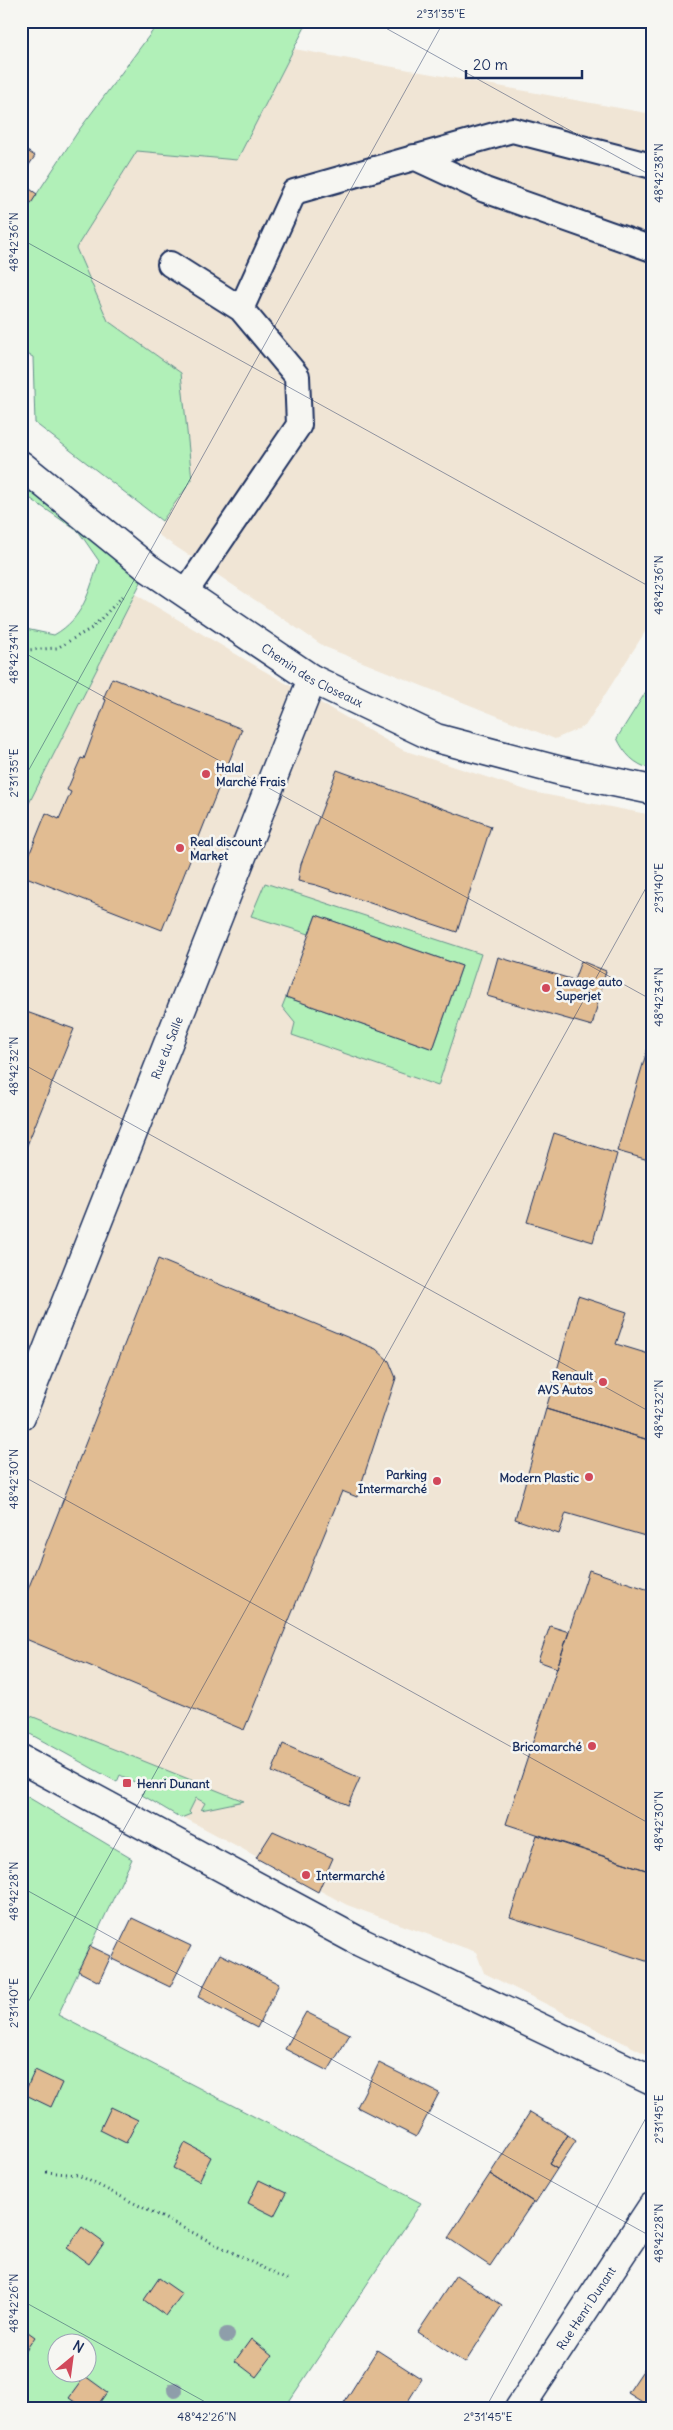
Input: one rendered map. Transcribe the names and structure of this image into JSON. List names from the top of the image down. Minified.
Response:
{"streets":{"street":["Chemin des Closeaux","Rue du Salle","Rue Henri Dunant"]},"crossings":[["Chemin des Closeaux","Rue du Salle"]],"places":{"other":["Halal Marché Frais","Real discount Market","Lavage auto Superjet","Renault AVS Autos","Modern Plastic","Parking Intermarché","Bricomarché","Intermarché"],"transit":["Henri Dunant"]},"scale_bar":"20 m","north":"top right","coordinates":["2°31'35\"E","48°42'38\"N","48°42'36\"N","48°42'34\"N","2°31'40\"E","48°42'32\"N","48°42'30\"N","48°42'28\"N","2°31'45\"E","48°42'26\"N"]}
